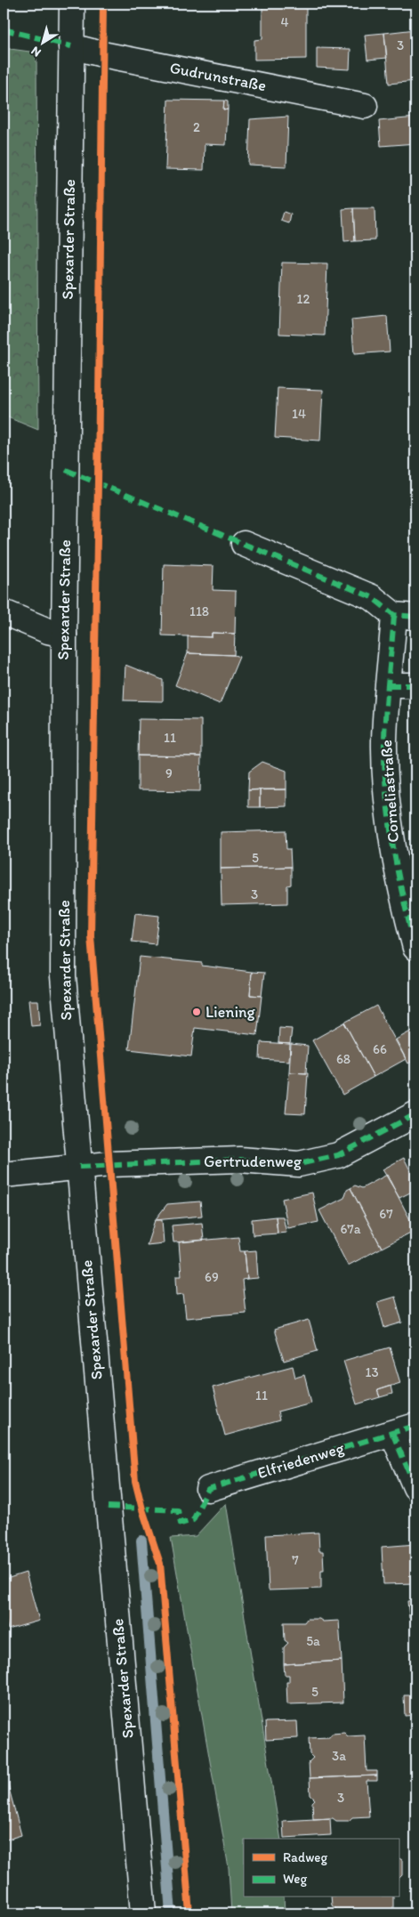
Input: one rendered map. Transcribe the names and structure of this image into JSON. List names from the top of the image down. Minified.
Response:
{"streets":{"main road":["Gudrunstraße","Spexarder Straße","Corneliastraße","Gertrudenweg","Elfriedenweg"]},"crossings":[["Gudrunstraße","Spexarder Straße"],["Spexarder Straße","Gertrudenweg"]],"places":["Liening"],"house_numbers":["4","3","2","12","14","118","11","9","5","3","66","68","67","67a","69","13","11","7","5a","5","3a","3"],"legend":["Radweg","Weg"],"north":"bottom left"}
